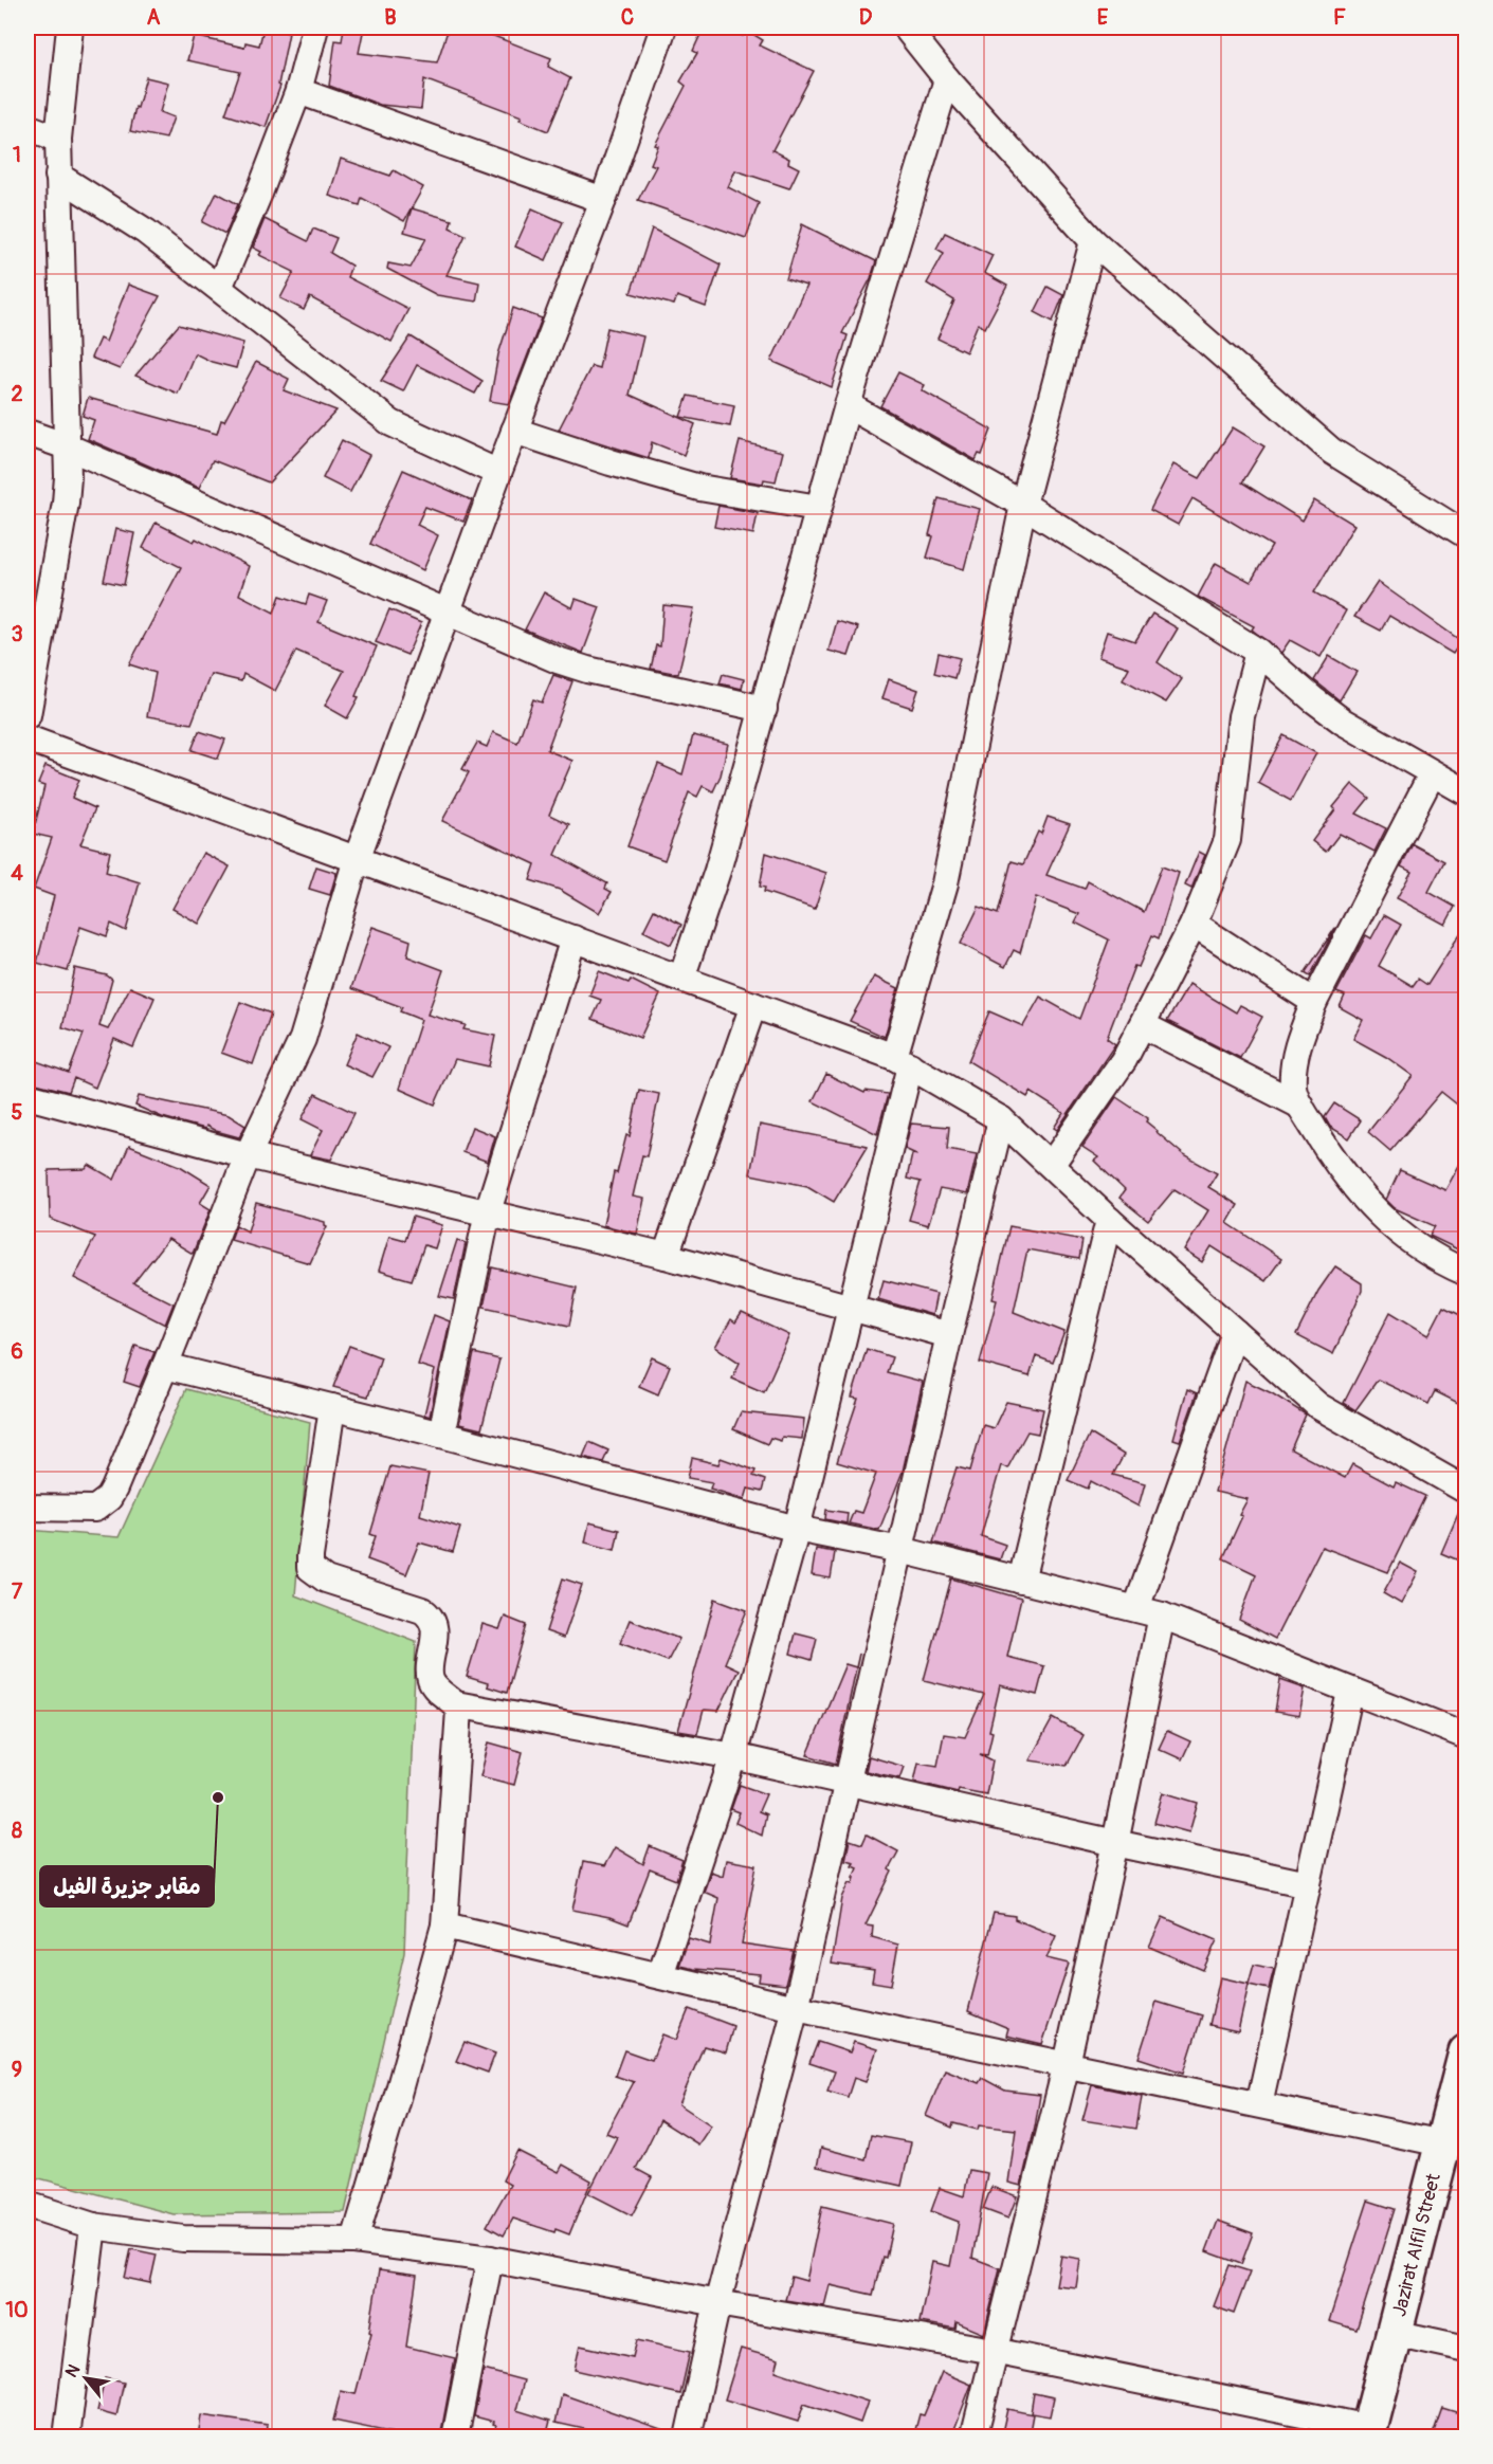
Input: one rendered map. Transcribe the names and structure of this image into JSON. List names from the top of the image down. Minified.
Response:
{"streets":{"street":["Jazirat Alfil Street"]},"places":["مقابر جزيرة الفيل"],"north":"top left","grid":{"columns":["A","B","C","D","E","F"],"rows":["1","2","3","4","5","6","7","8","9","10"]}}
